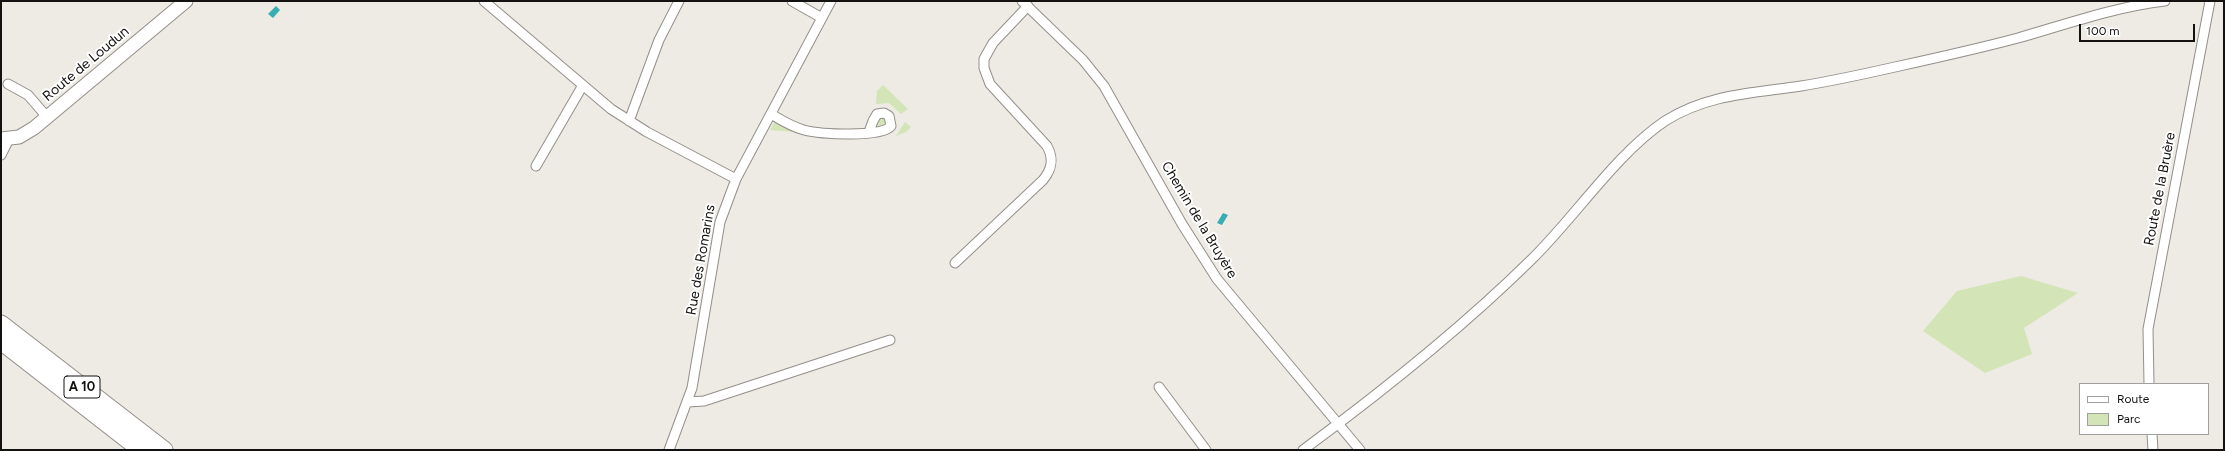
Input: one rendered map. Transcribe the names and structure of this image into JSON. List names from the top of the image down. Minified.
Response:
{"streets":{"highway":["A 10"],"main road":["Route de Loudun"],"street":["Route de la Bruère","Chemin de la Bruyère","Rue des Romarins"]},"legend":["Route","Parc"],"scale_bar":"100 m"}
